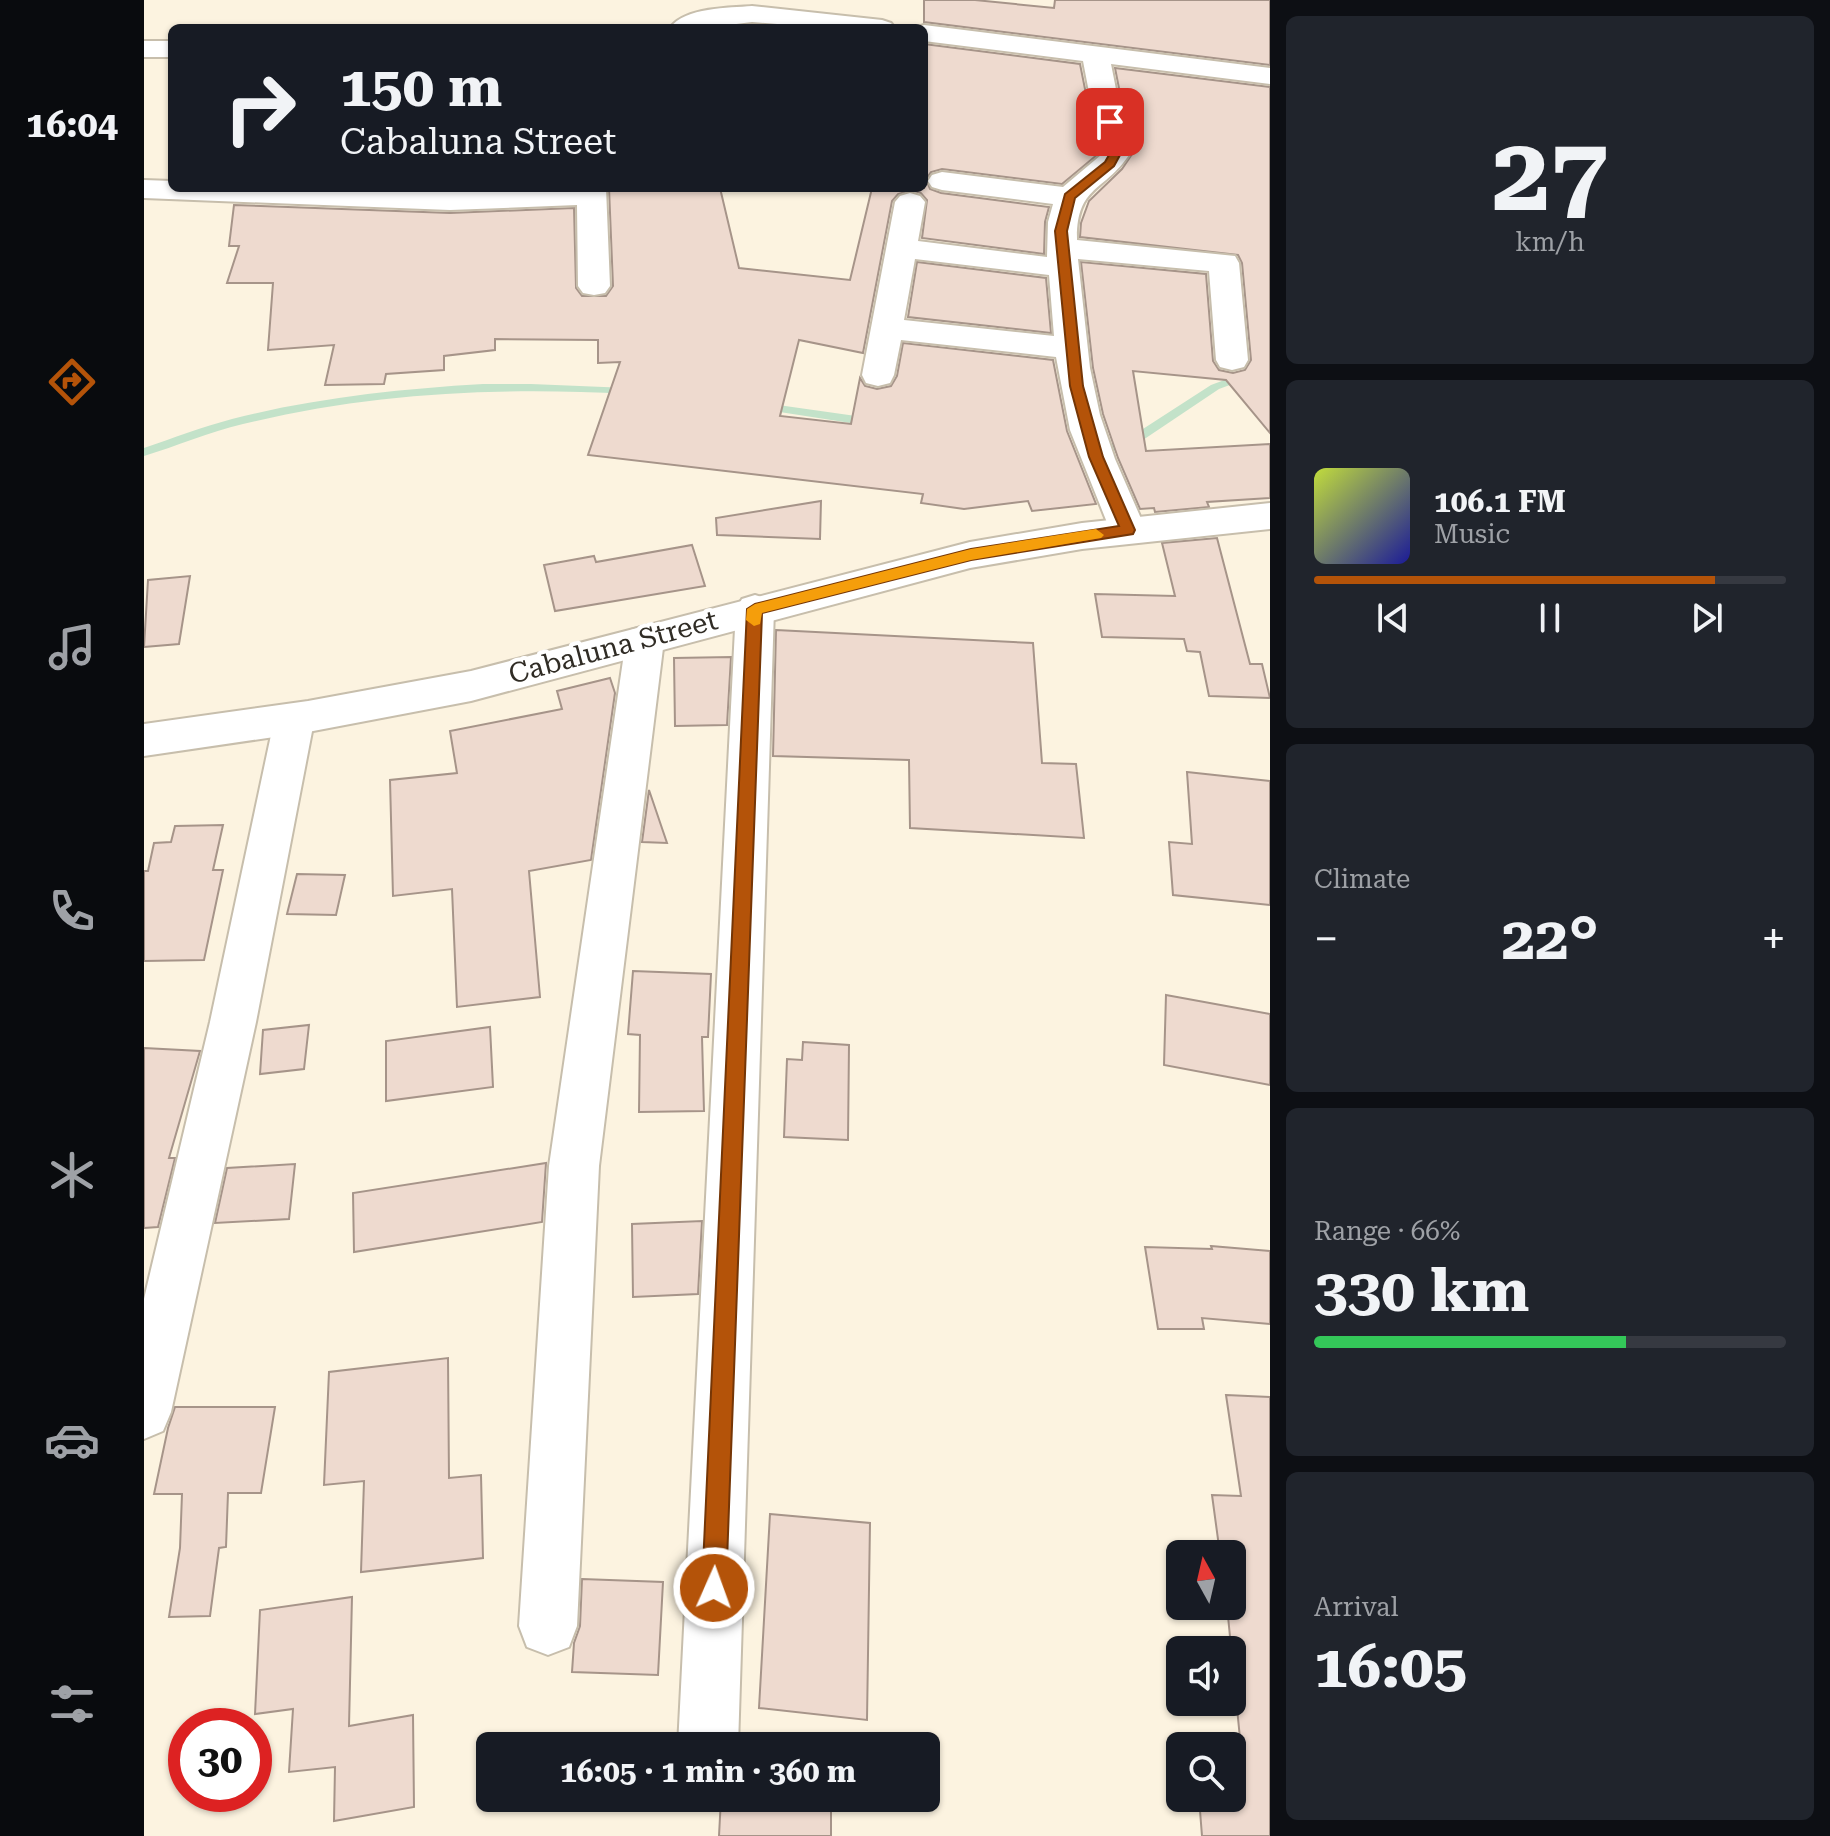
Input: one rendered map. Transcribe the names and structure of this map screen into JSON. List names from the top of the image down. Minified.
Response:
{"streets":{"street":["Cabaluna Street"]},"north":"top","page":{"tabs":"16:04","tile":[["27","km/h"],"Climate",["Range · 66%","330 km"],["Arrival","16:05"]],"turn":["150 m","Cabaluna Street"],"song":["106.1 FM","Music"],"heat":["−","22°","+"],"limit":"30","trip":"16:05 · 1 min · 360 m"}}
